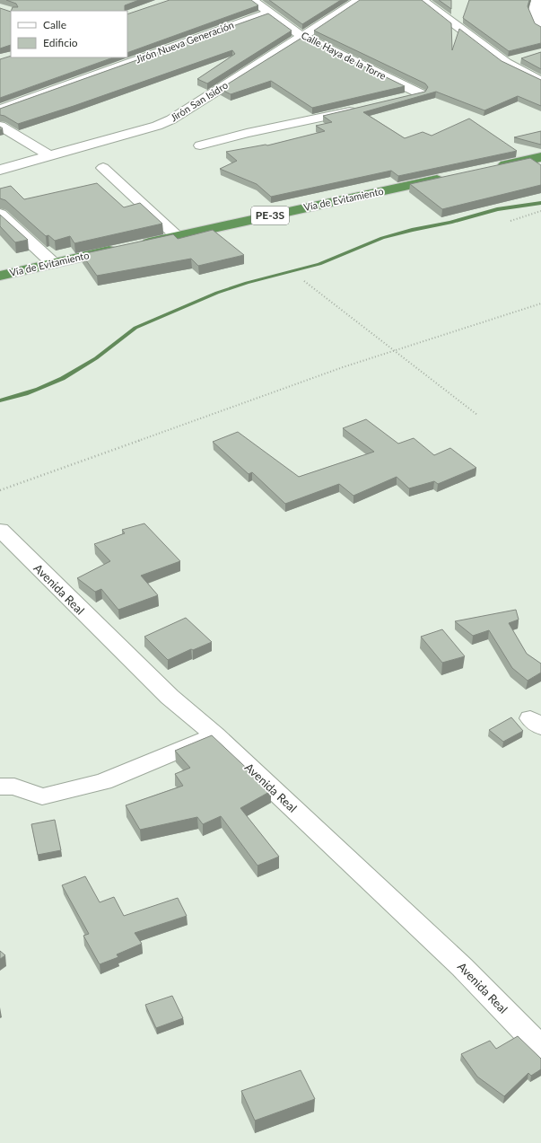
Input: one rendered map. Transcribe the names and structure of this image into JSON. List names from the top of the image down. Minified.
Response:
{"streets":{"highway":["Vía de Evitamiento","PE-3S"],"street":["Jirón Nueva Generación","Calle Haya de la Torre","Jirón San Isidro","Avenida Real"]},"crossings":[["Jirón Nueva Generación","Calle Haya de la Torre"],["Calle Haya de la Torre","Jirón San Isidro"]],"legend":["Calle","Edificio"]}
